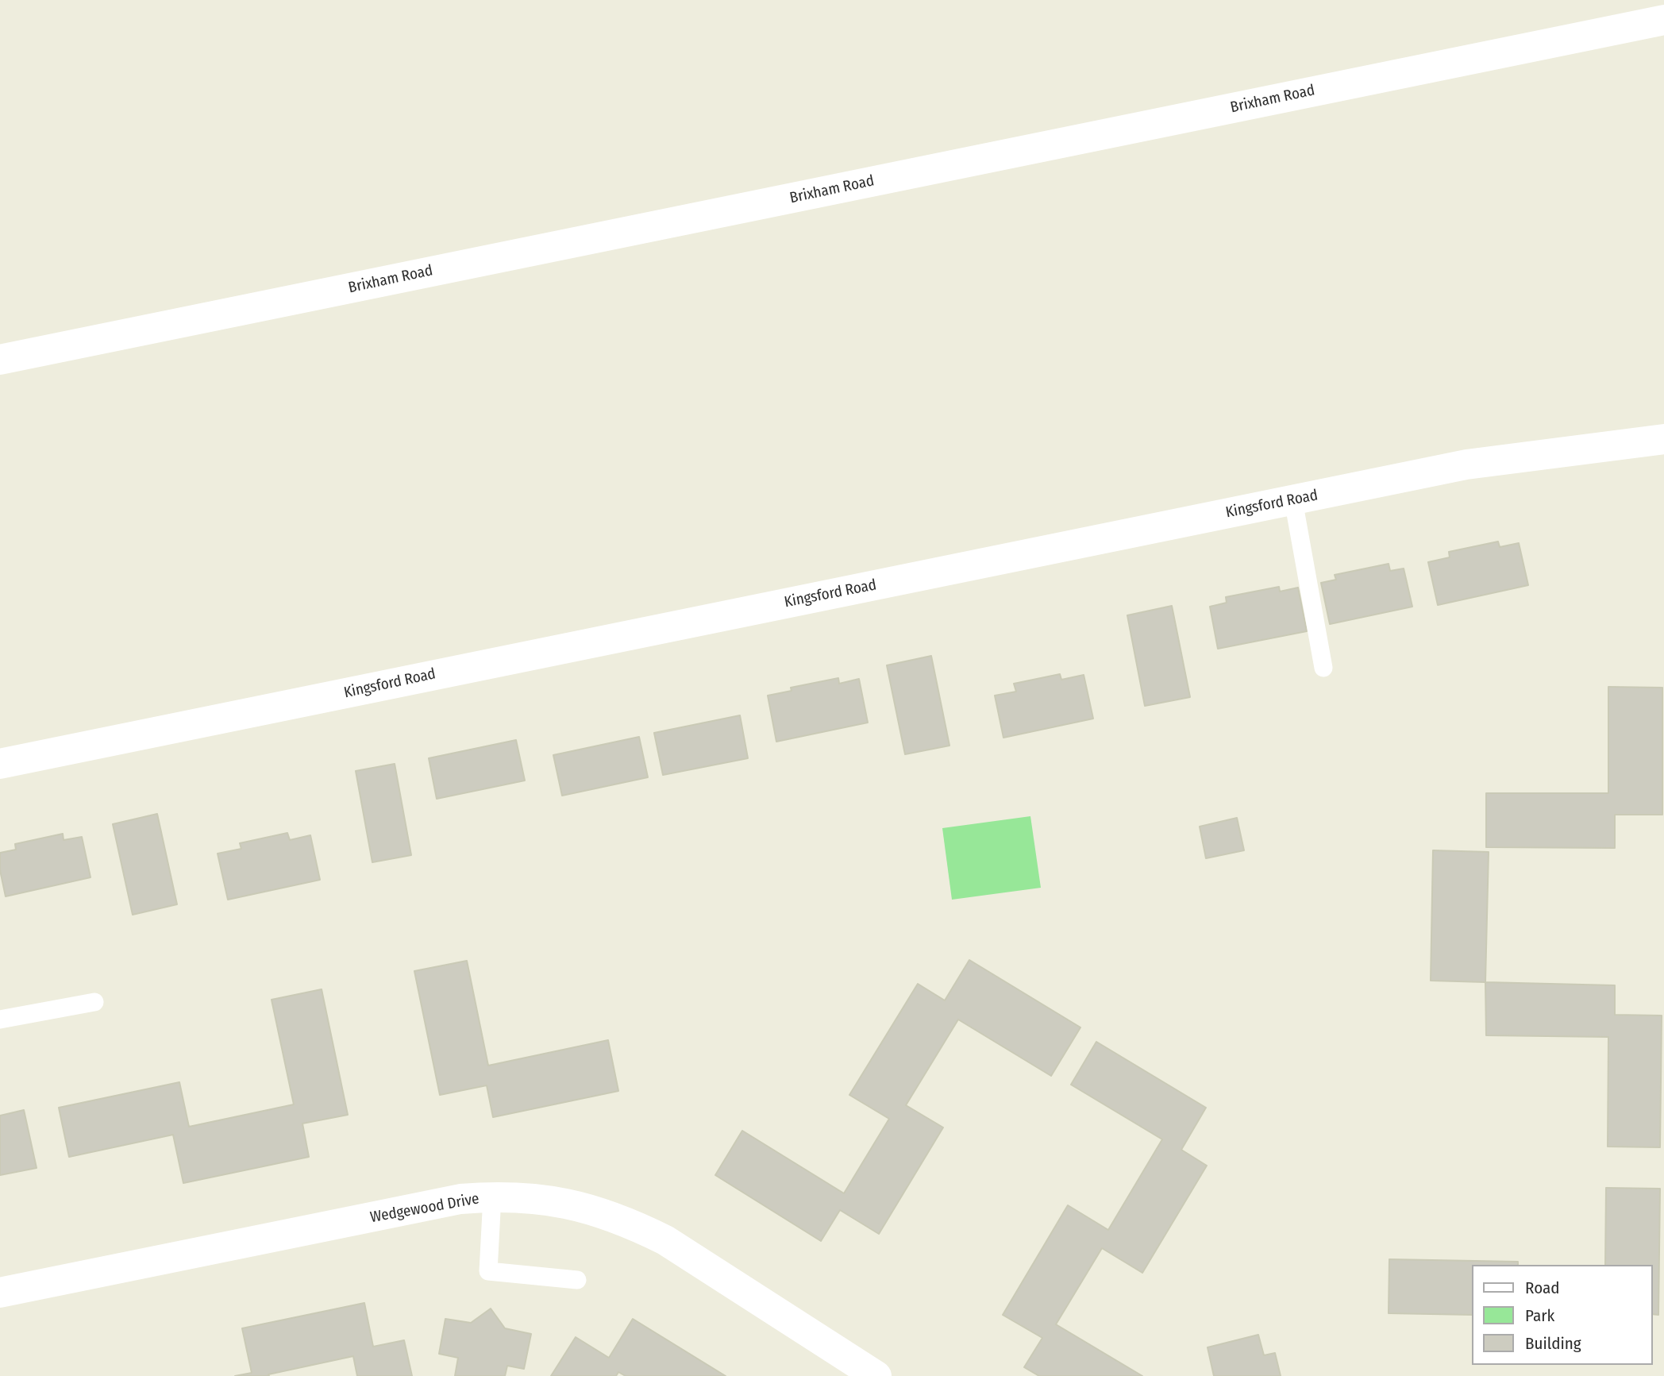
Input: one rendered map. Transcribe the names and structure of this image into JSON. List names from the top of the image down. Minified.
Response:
{"streets":{"street":["Brixham Road","Kingsford Road","Wedgewood Drive"]},"legend":["Road","Park","Building"]}
